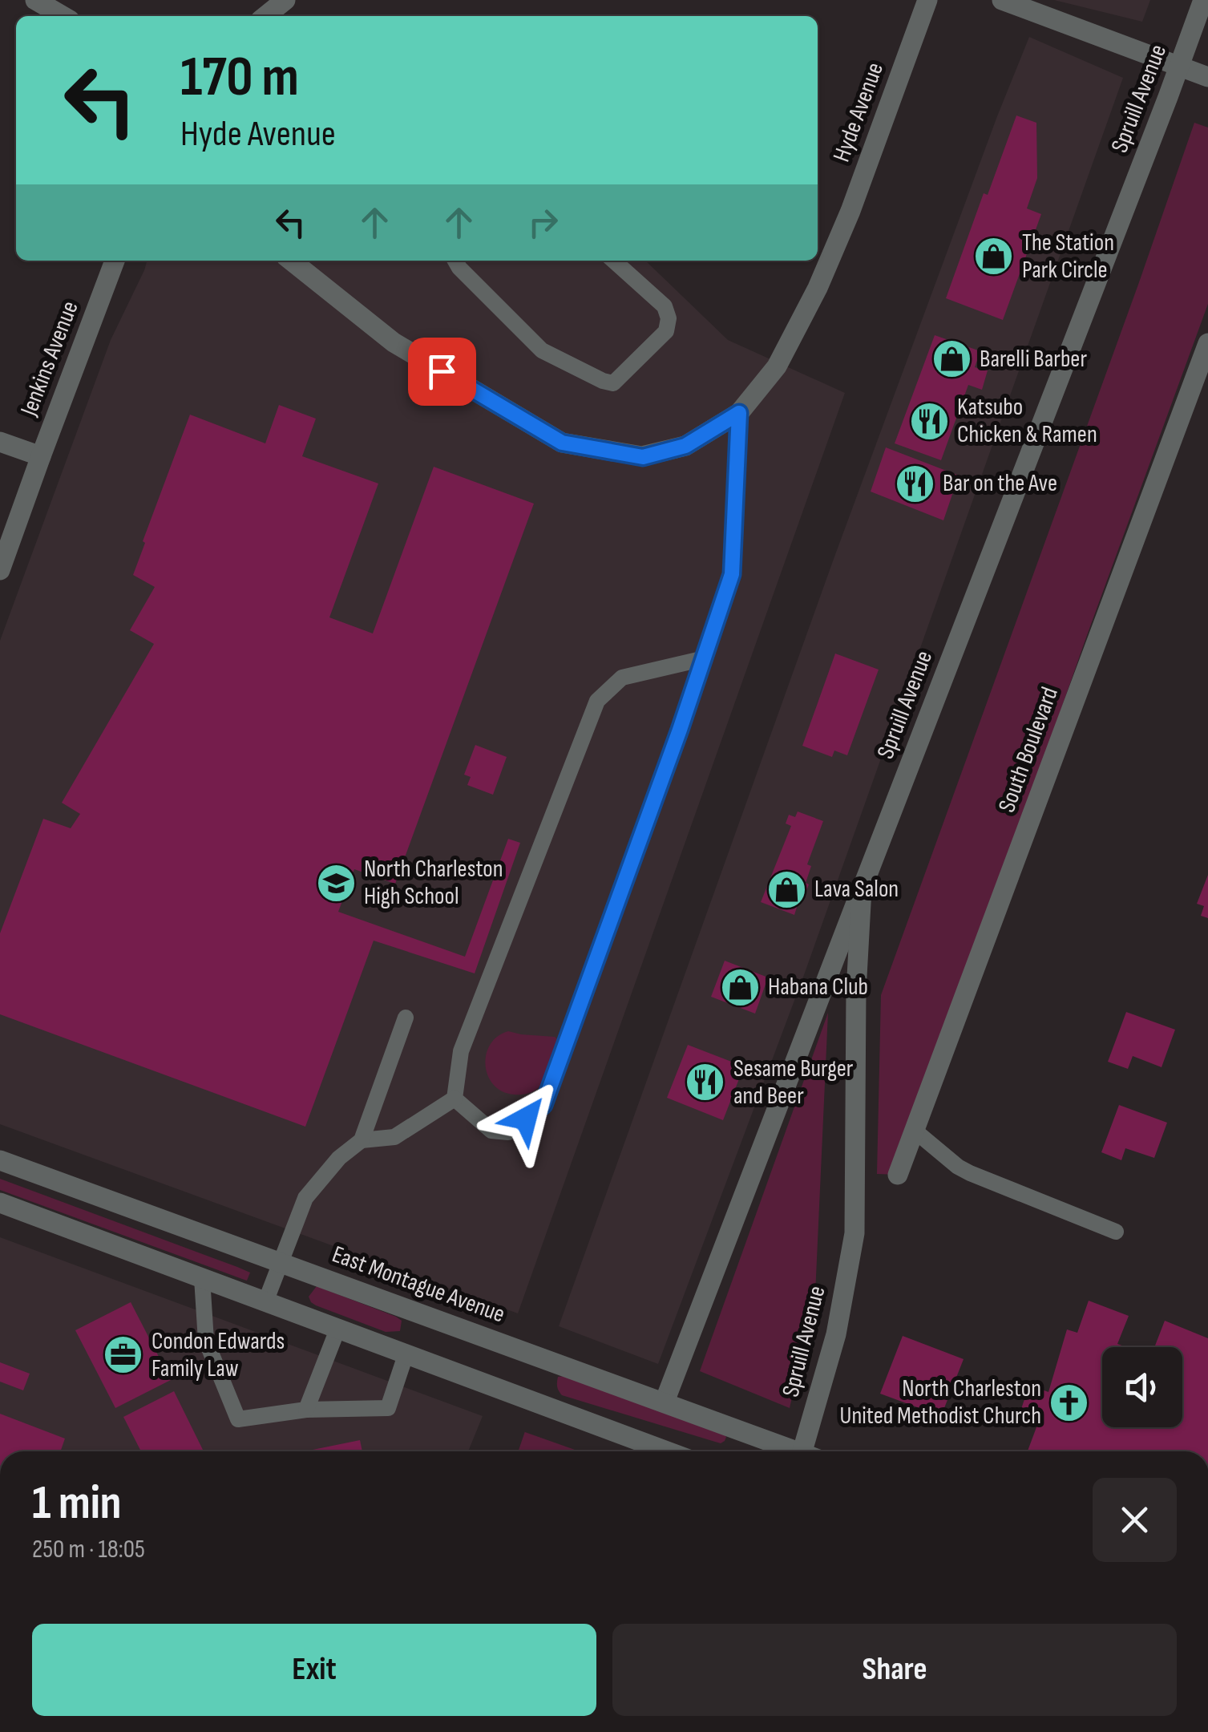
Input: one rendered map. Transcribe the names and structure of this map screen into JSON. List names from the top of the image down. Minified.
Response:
{"streets":{"street":["Spruill Avenue","Hyde Avenue","Jenkins Avenue","South Boulevard","East Montague Avenue"]},"places":{"shop":["The Station Park Circle","Barelli Barber","Lava Salon","Habana Club"],"restaurant":["Katsubo Chicken & Ramen","Bar on the Ave","Sesame Burger and Beer"],"school or university":["North Charleston High School"],"office":["Condon Edwards Family Law"],"church":["North Charleston United Methodist Church"]},"page":{"turn":["170 m","Hyde Avenue"],"heading":["1 min","250 m · 18:05"],"buttons":["Exit","Share"]}}
